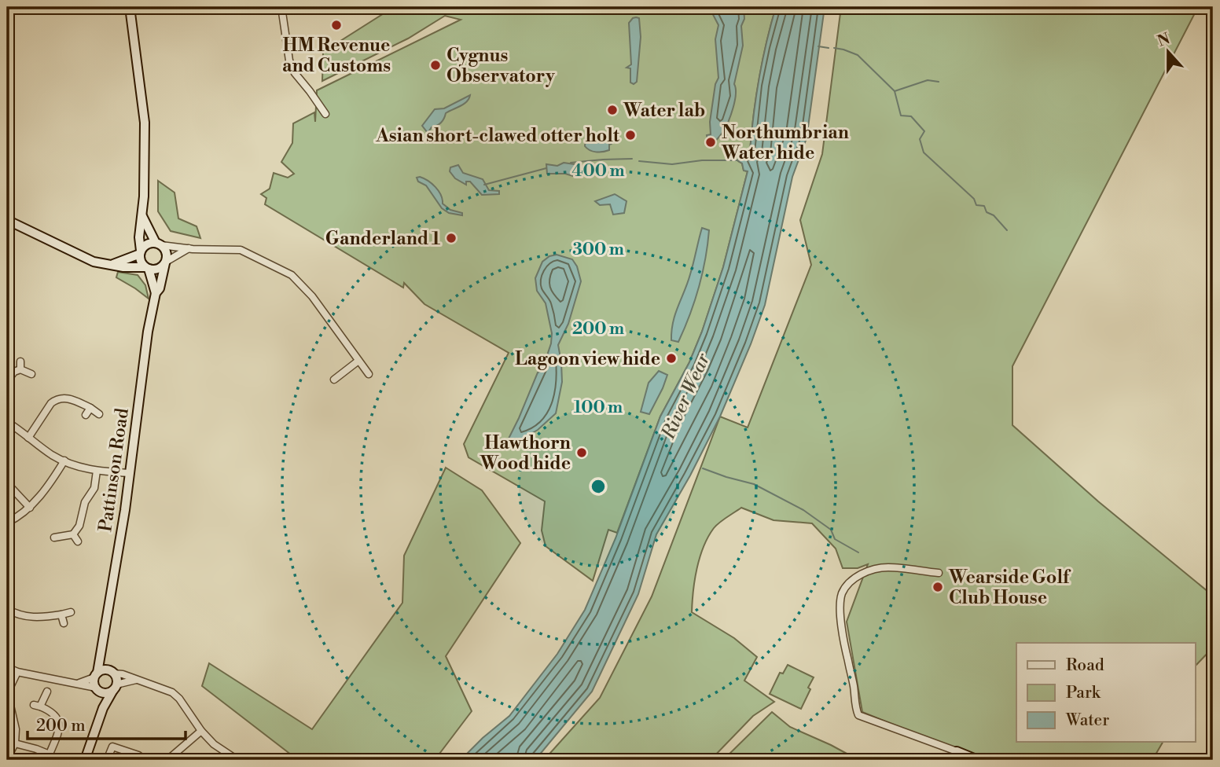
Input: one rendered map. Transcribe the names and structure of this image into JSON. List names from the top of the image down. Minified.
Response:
{"streets":{"street":["Pattinson Road"]},"water":["River Wear"],"places":["HM Revenue and Customs","Cygnus Observatory","Water lab","Asian short-clawed otter holt","Northumbrian Water hide","Ganderland 1","Lagoon view hide","Hawthorn Wood hide","Wearside Golf Club House"],"legend":["Road","Park","Water"],"scale_bar":"200 m","north":"top","rings":["400 m","300 m","200 m","100 m"]}
